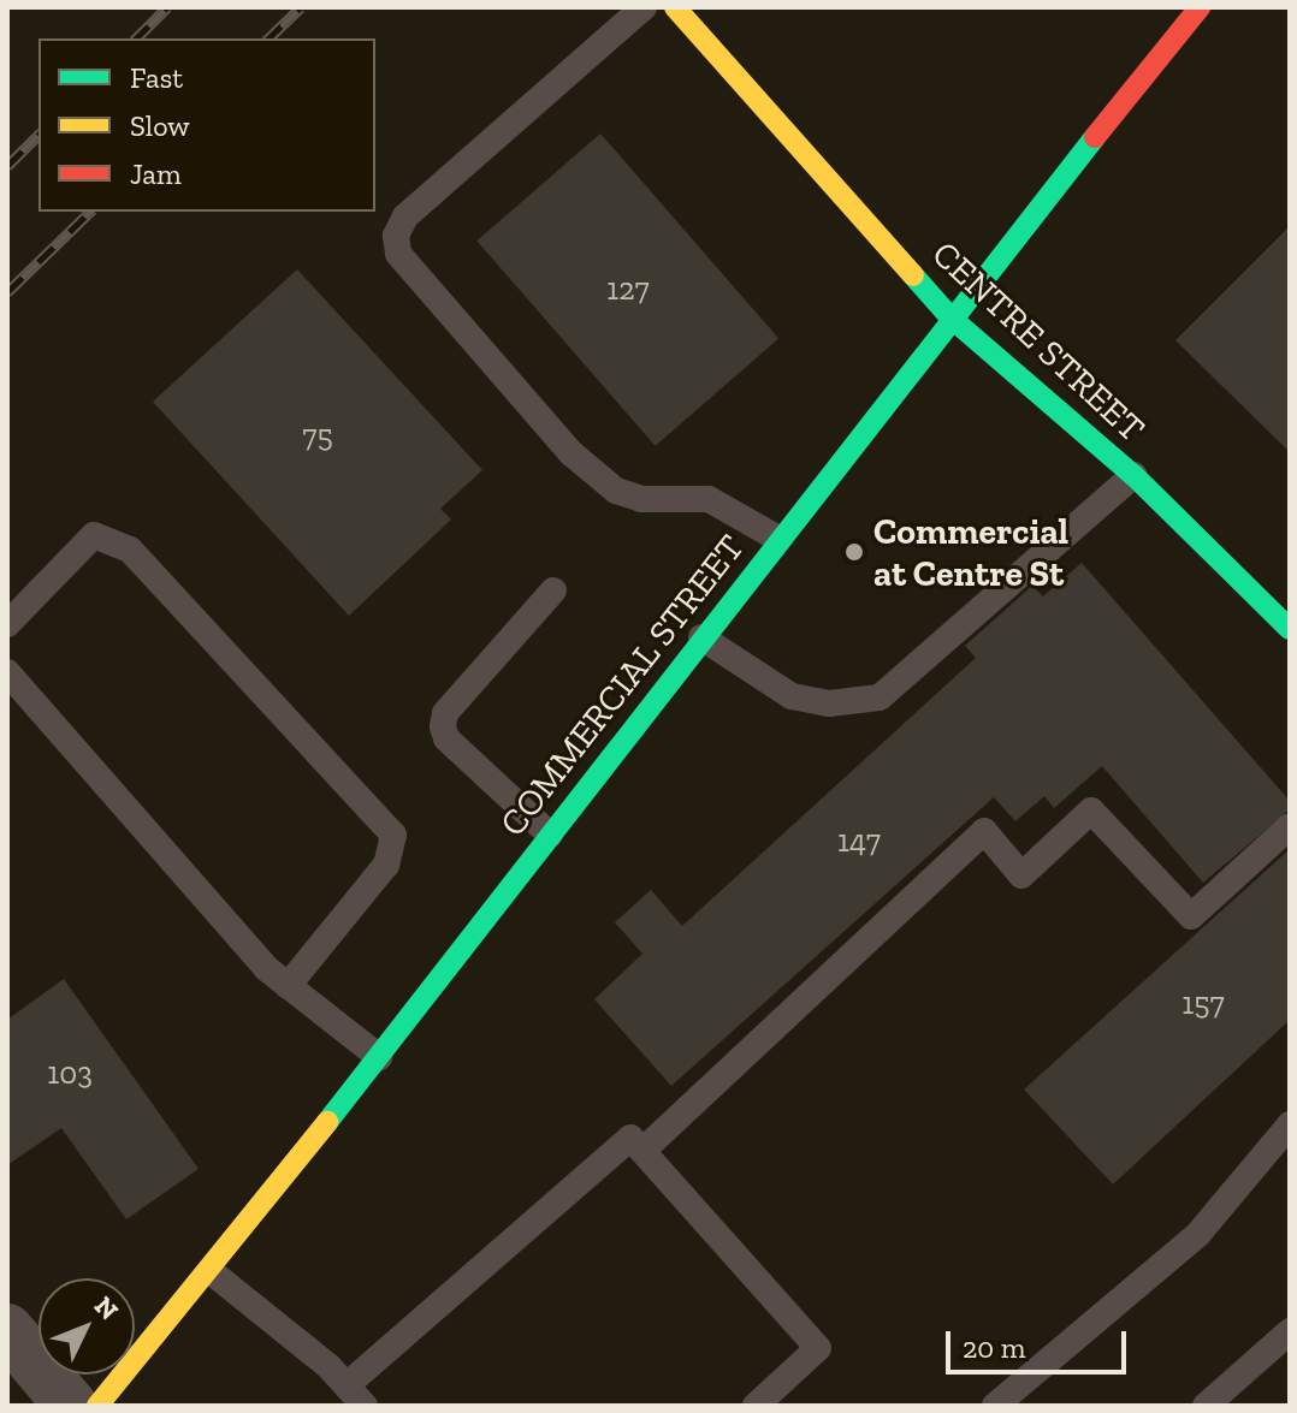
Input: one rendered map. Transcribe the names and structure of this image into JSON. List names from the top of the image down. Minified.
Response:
{"streets":{"main road":["CENTRE STREET","COMMERCIAL STREET"]},"crossings":[["CENTRE STREET","COMMERCIAL STREET"]],"places":["Commercial at Centre St"],"house_numbers":["127","75","147","157","103"],"legend":["Fast","Slow","Jam"],"scale_bar":"20 m","north":"top right"}
